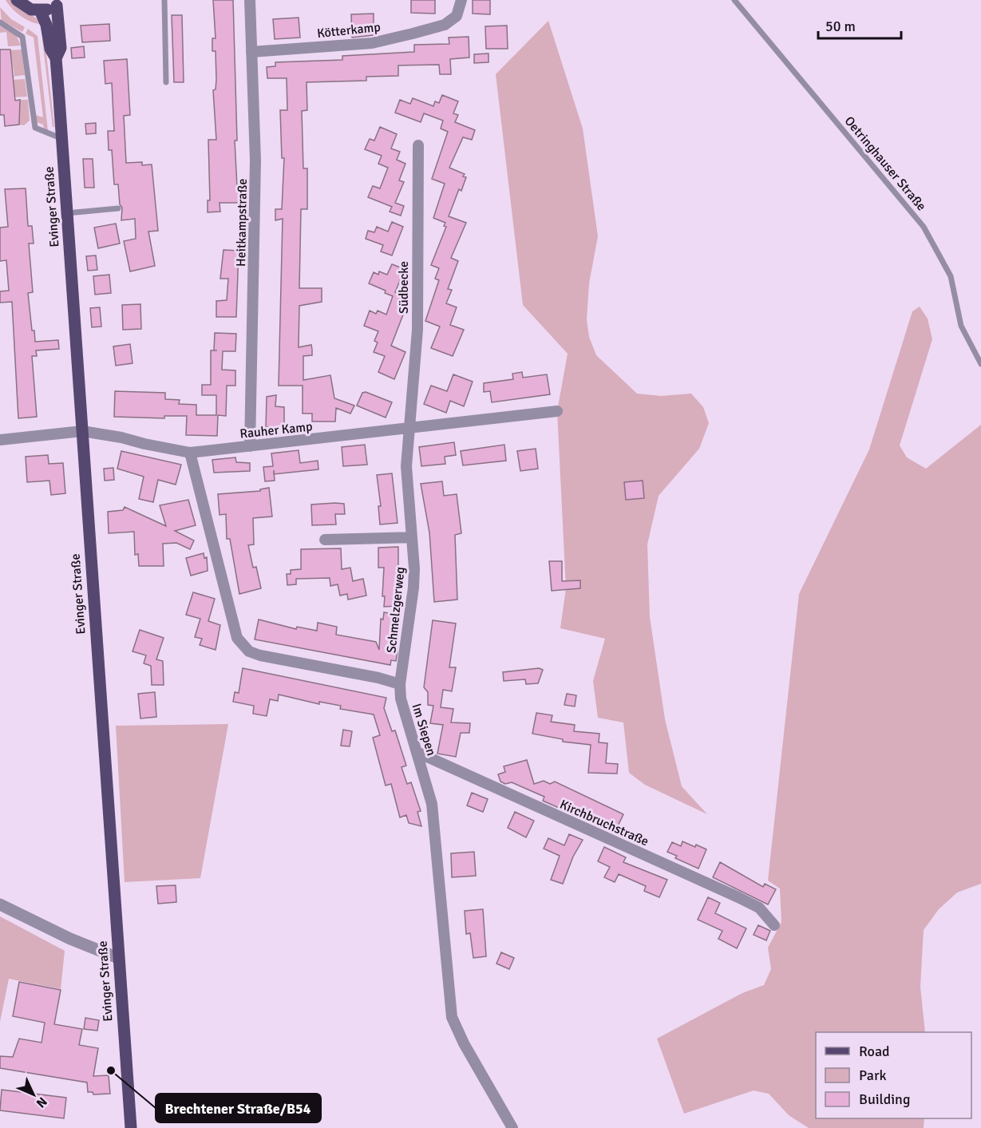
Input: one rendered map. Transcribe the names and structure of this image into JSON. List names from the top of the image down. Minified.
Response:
{"streets":{"main road":["Evinger Straße"],"street":["Kötterkamp","Heitkampstraße","Südbecke","Rauher Kamp","Schmelzgerweg","Im Siepen","Kirchbruchstraße"],"lane":["Oetringhauser Straße"]},"crossings":[["Kötterkamp","Heitkampstraße"],["Evinger Straße","Rauher Kamp"],["Heitkampstraße","Rauher Kamp"],["Südbecke","Rauher Kamp"],["Südbecke","Schmelzgerweg"],["Rauher Kamp","Schmelzgerweg"],["Schmelzgerweg","Im Siepen"],["Im Siepen","Kirchbruchstraße"]],"places":["Brechtener Straße/B54"],"legend":["Road","Park","Building"],"scale_bar":"50 m","north":"bottom right"}
